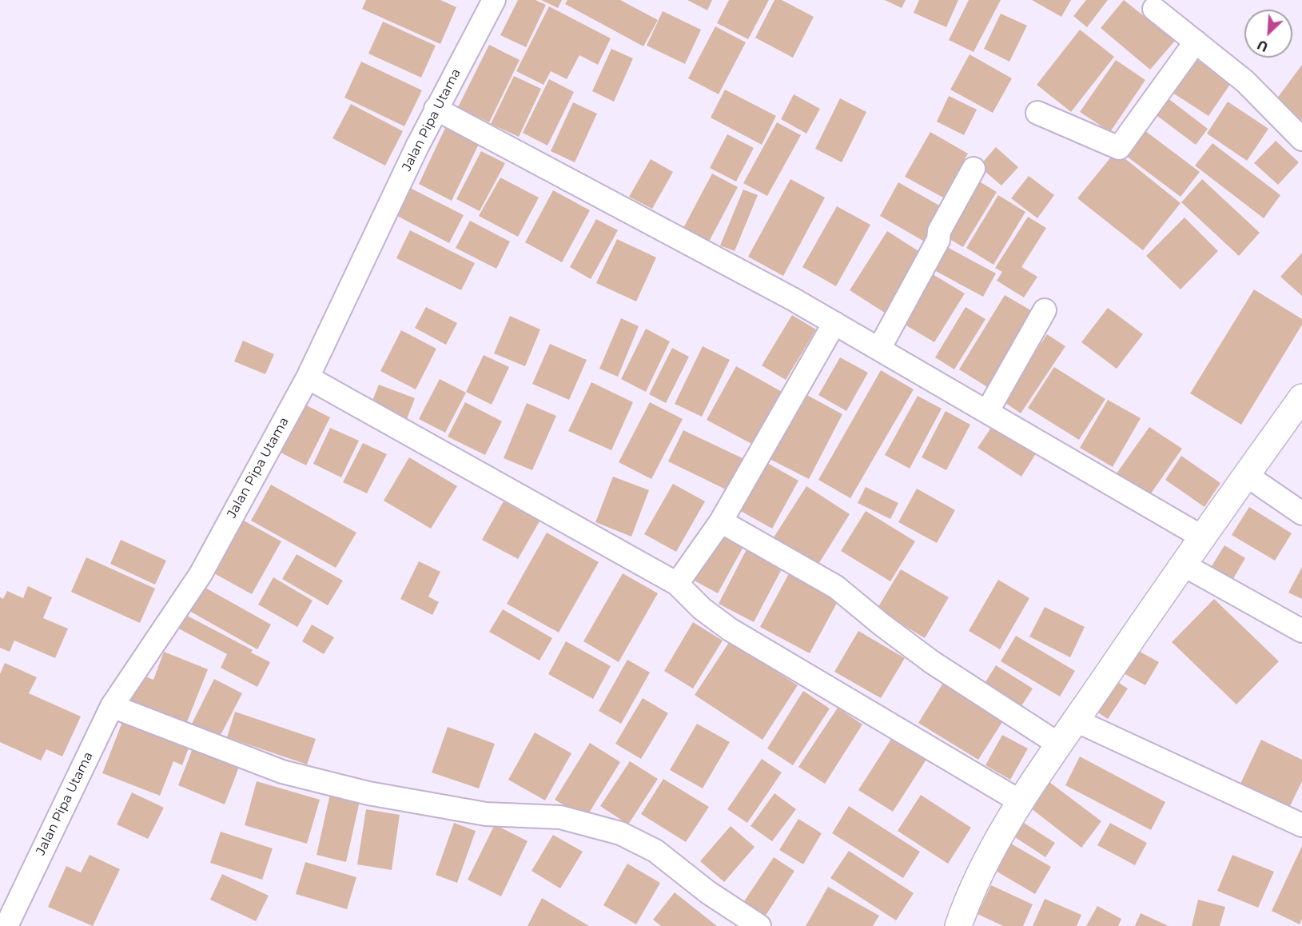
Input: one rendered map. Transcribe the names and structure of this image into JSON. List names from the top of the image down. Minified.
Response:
{"streets":{"street":["Jalan Pipa Utama"]},"north":"bottom left"}
